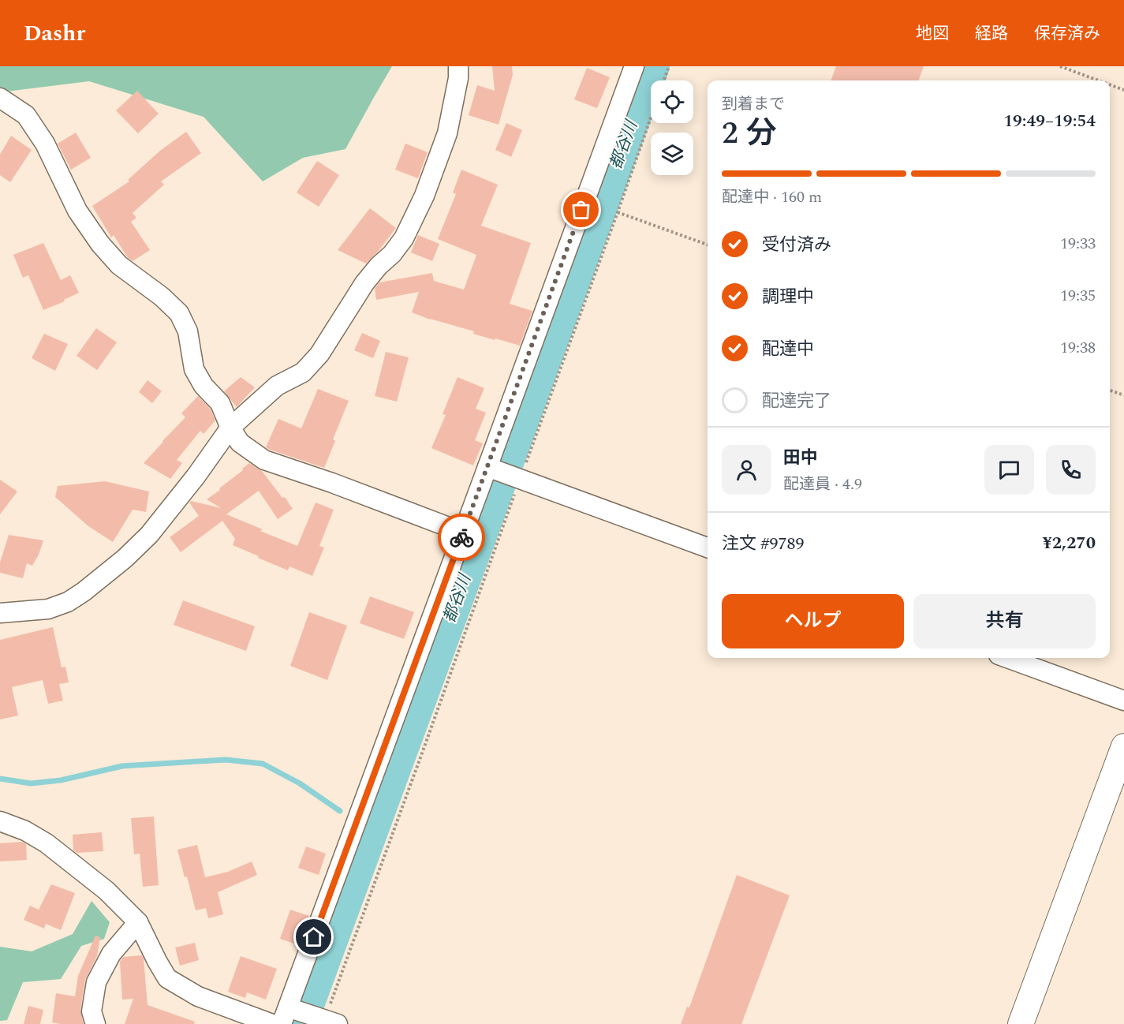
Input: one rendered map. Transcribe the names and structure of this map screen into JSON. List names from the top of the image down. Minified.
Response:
{"water":["都谷川"],"page":{"header":"Dashr","nav":["地図","経路","保存済み"],"heading":["2 分","到着まで","19:49–19:54"],"panel":["田中","配達員 · 4.9","注文 #9789","¥2,270"],"bar":"配達中 · 160 m","list":[["受付済み","19:33"],["調理中","19:35"],["配達中","19:38"],"配達完了"],"buttons":["ヘルプ","共有"]}}
